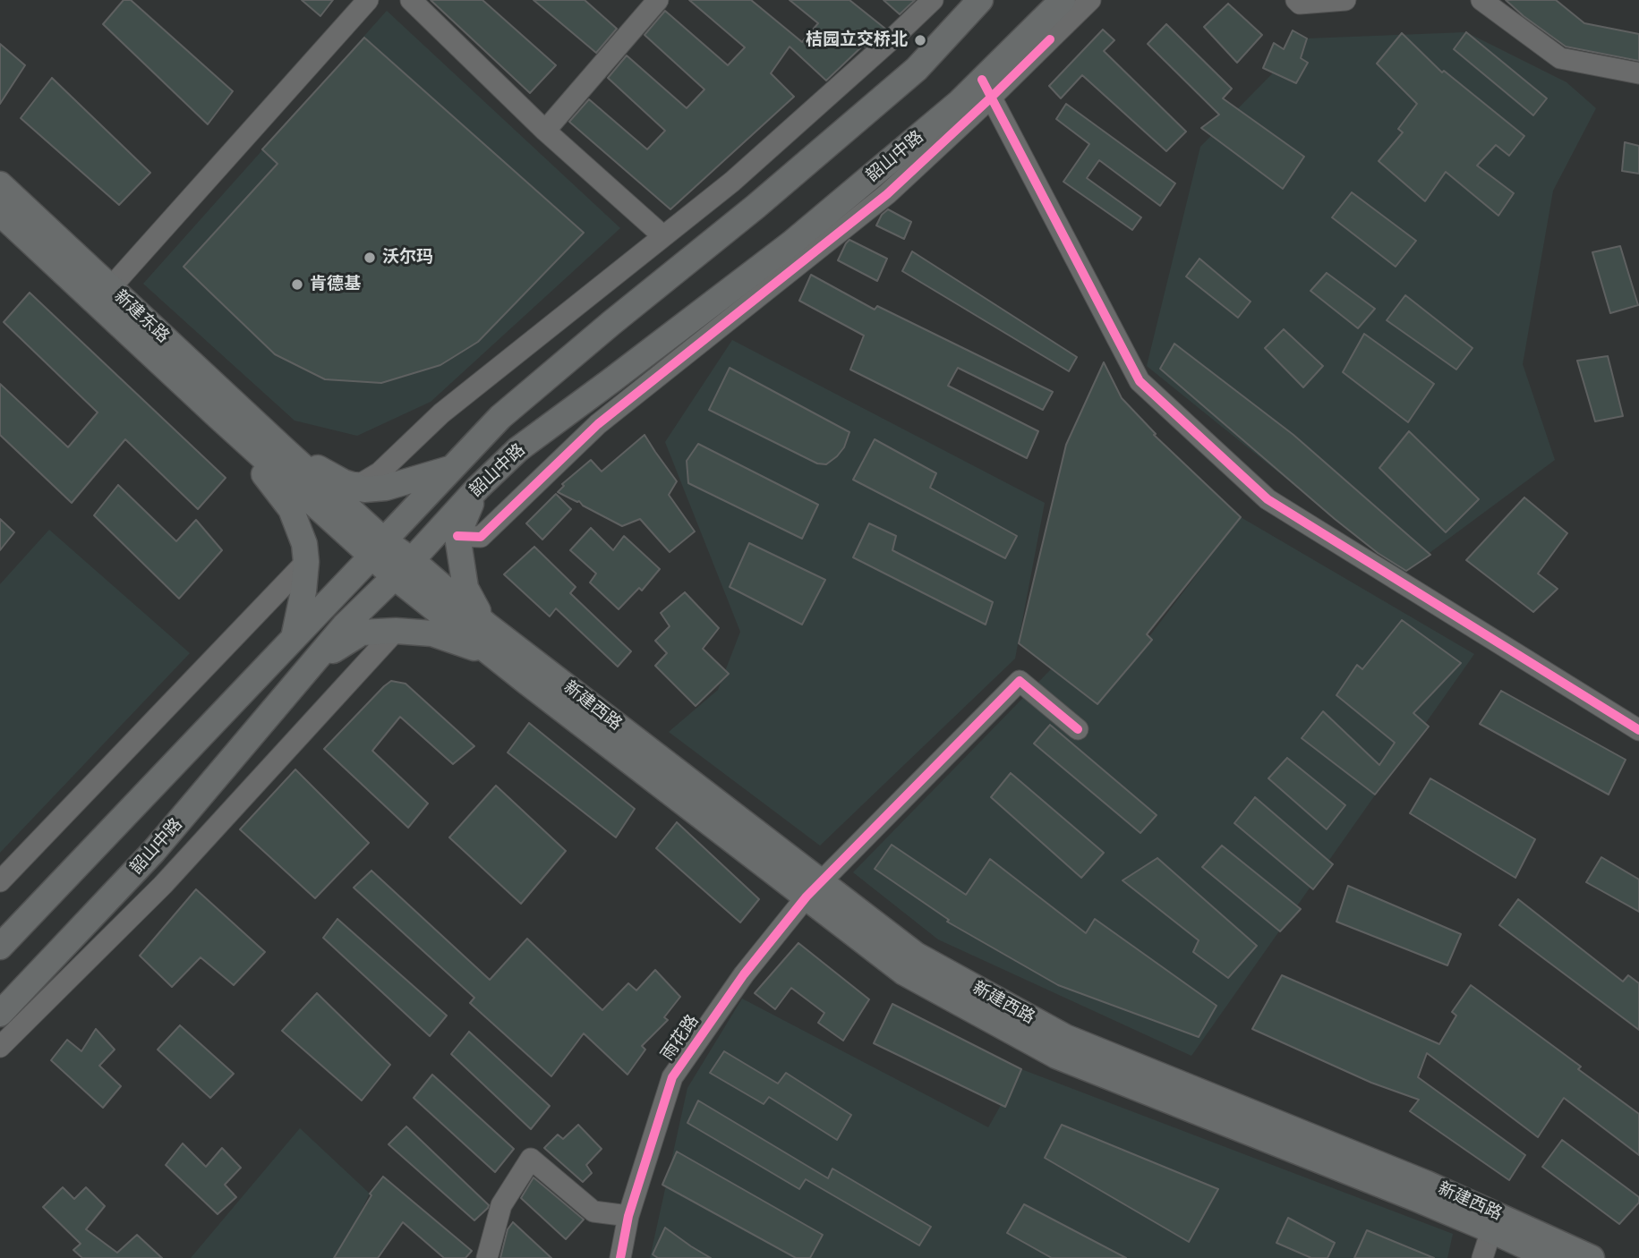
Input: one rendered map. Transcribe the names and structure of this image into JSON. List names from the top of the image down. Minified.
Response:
{"streets":{"main road":["韶山中路","新建东路","新建西路"],"street":["雨花路"]},"crossings":[["韶山中路","新建西路"],["新建西路","雨花路"]],"places":["桔园立交桥北","沃尔玛","肯德基"]}
